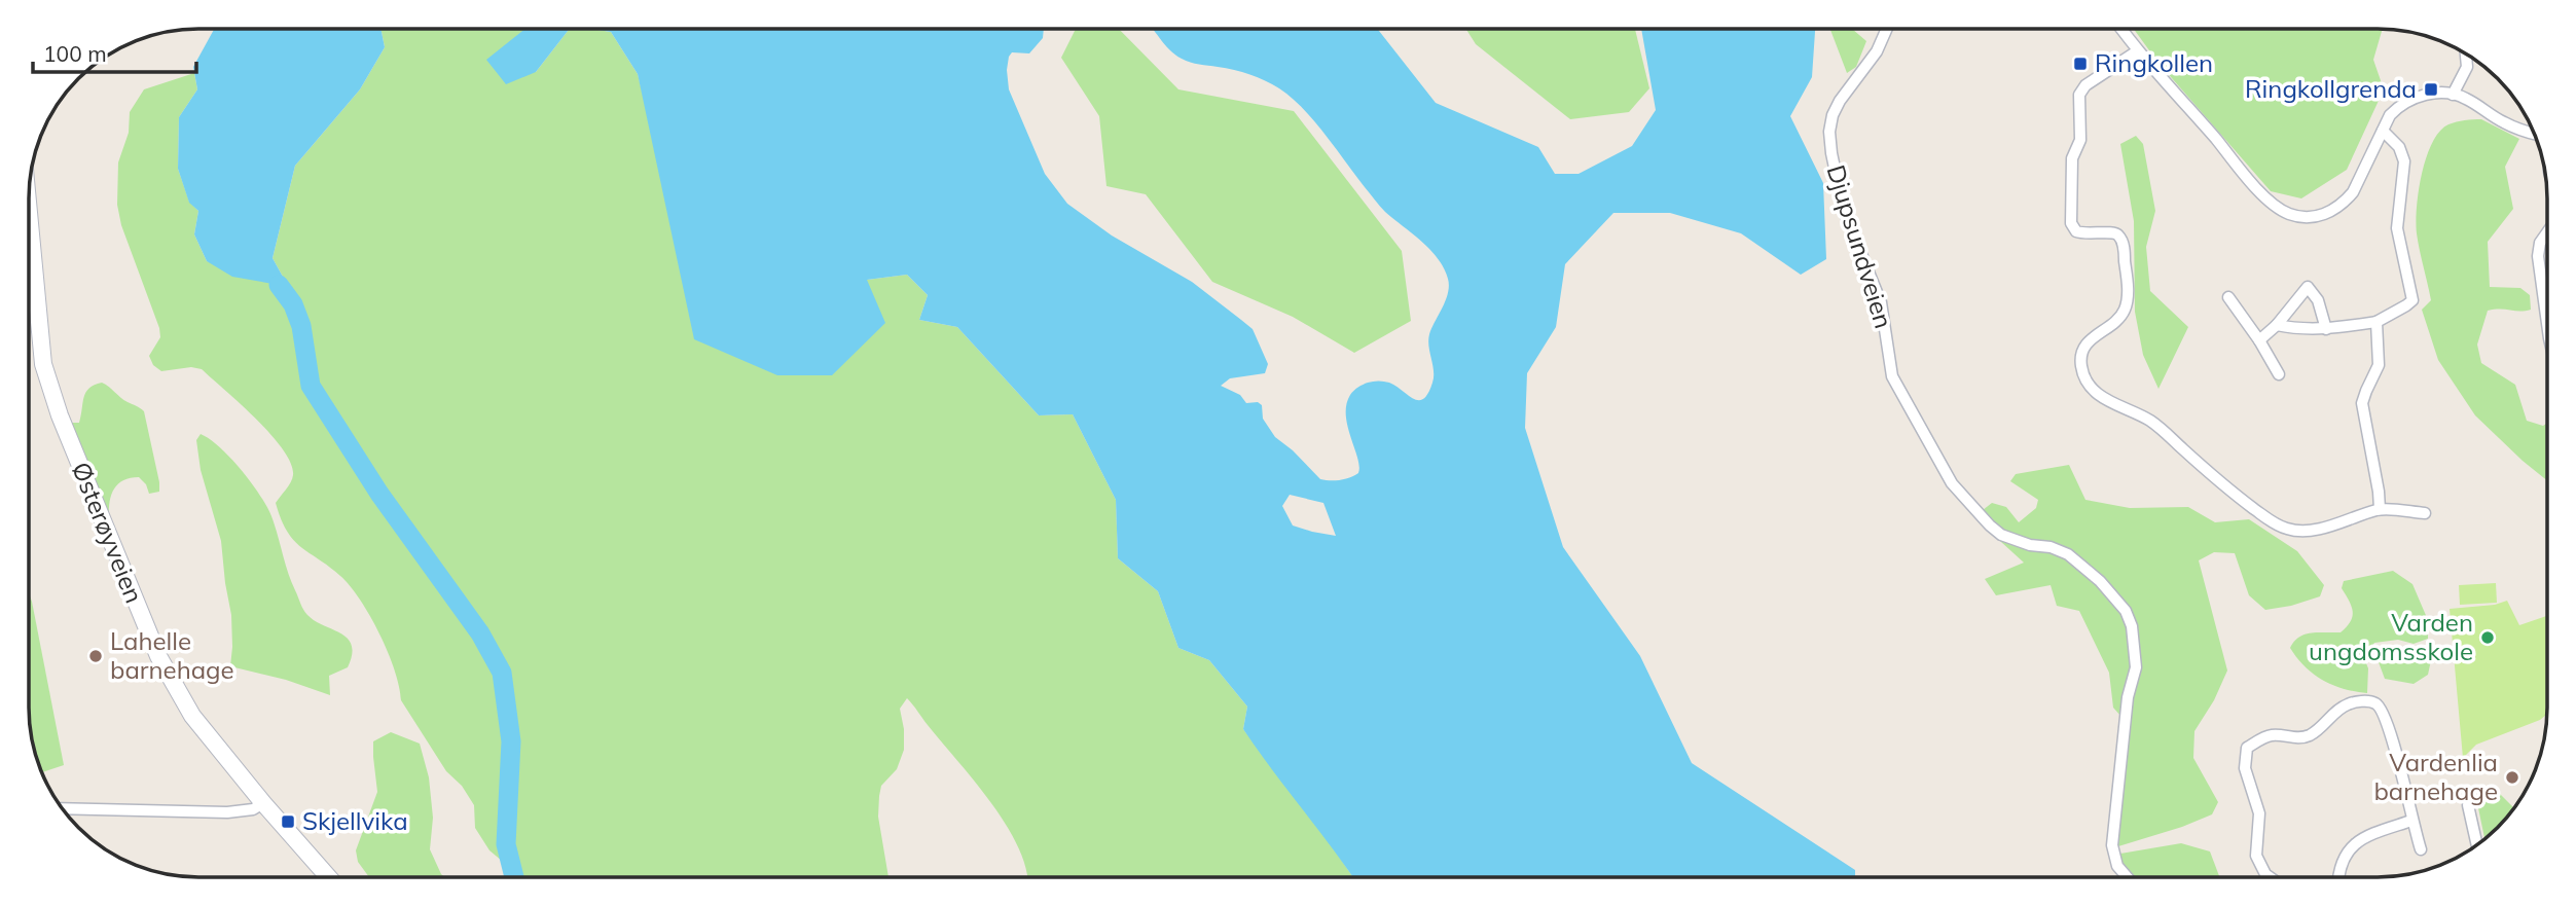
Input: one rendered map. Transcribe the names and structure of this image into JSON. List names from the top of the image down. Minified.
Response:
{"streets":{"main road":["Østerøyveien"],"street":["Djupsundveien"]},"places":{"transit":["Ringkollen","Ringkollgrenda","Skjellvika"],"other":["Varden ungdomsskole","Lahelle barnehage","Vardenlia barnehage"]},"scale_bar":"100 m"}
